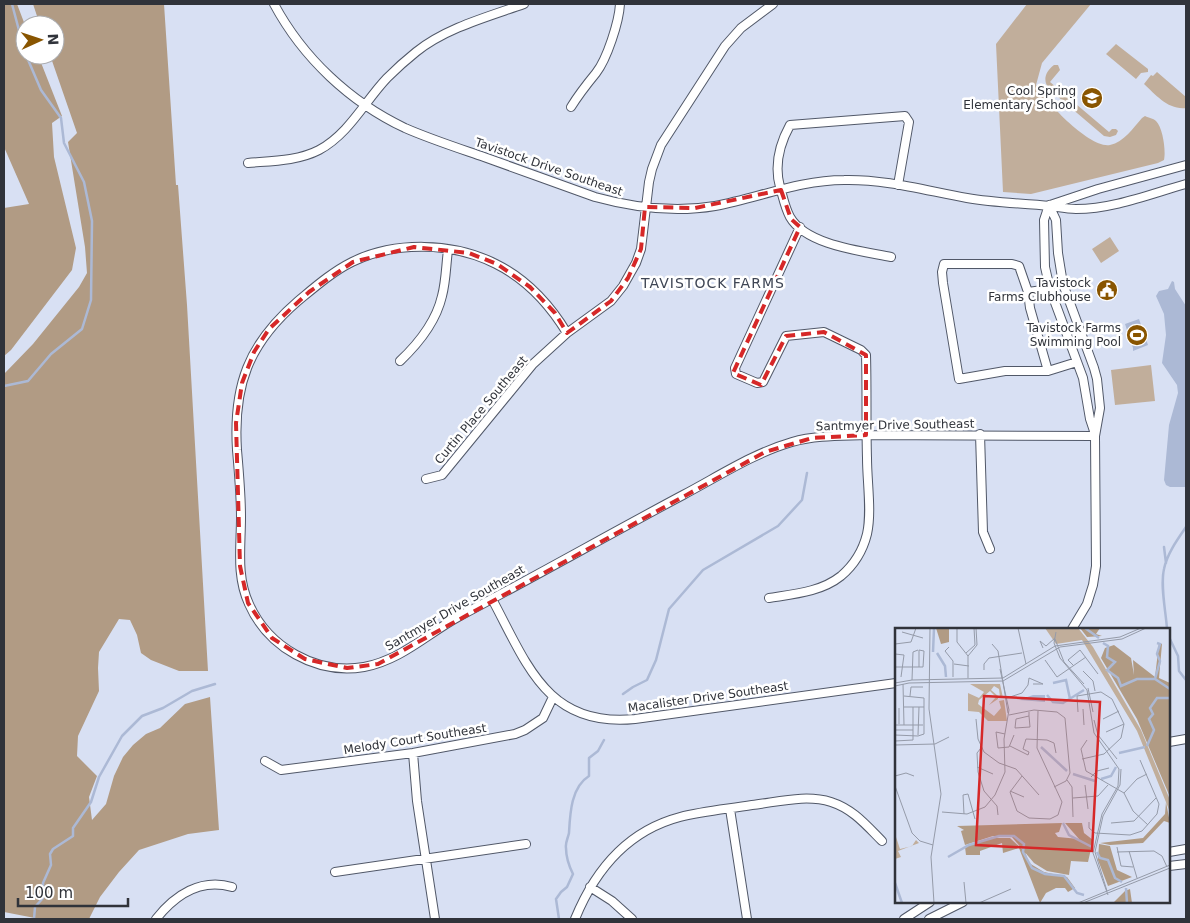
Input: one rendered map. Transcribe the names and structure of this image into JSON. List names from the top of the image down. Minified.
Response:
{"streets":{"street":["Tavistock Drive Southeast","Curtin Place Southeast","Santmyer Drive Southeast","Macalister Drive Southeast","Melody Court Southeast"]},"crossings":[["Tavistock Drive Southeast","Curtin Place Southeast"],["Curtin Place Southeast","Santmyer Drive Southeast"],["Santmyer Drive Southeast","Macalister Drive Southeast"],["Macalister Drive Southeast","Melody Court Southeast"]],"districts":["TAVISTOCK FARMS"],"places":{"school or university":["Cool Spring Elementary School"],"public building":["Tavistock Farms Clubhouse"],"sports":["Tavistock Farms Swimming Pool"]},"scale_bar":"100 m","north":"right"}
